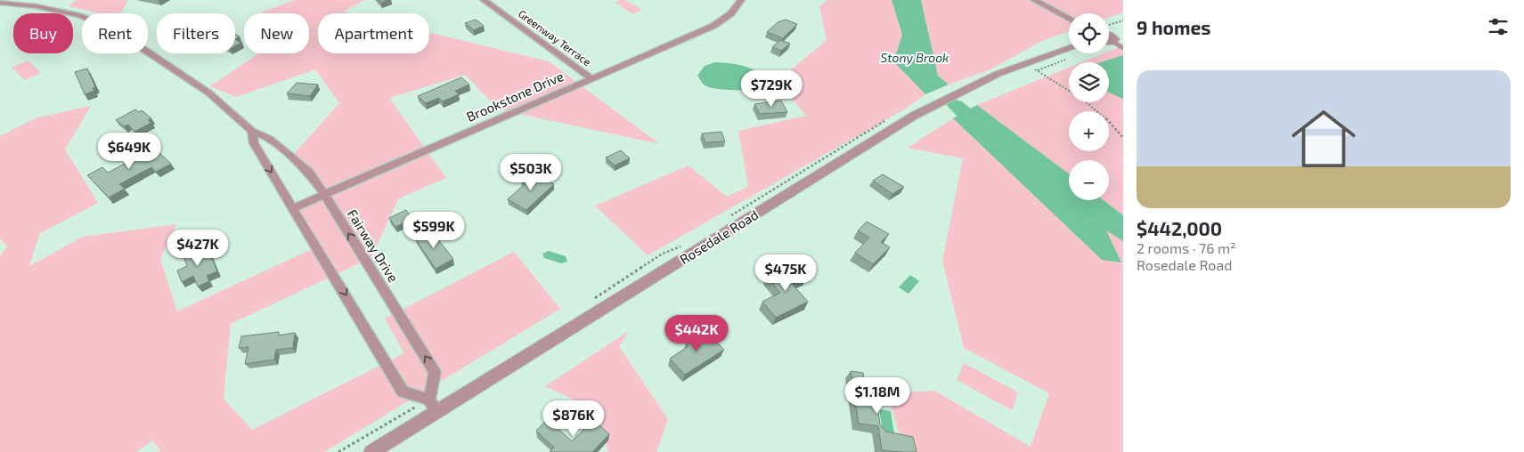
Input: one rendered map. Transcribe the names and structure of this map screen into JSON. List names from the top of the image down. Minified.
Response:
{"streets":{"street":["Greenway Terrace","Brookstone Drive","Rosedale Road","Fairway Drive"]},"crossings":[["Greenway Terrace","Brookstone Drive"],["Brookstone Drive","Fairway Drive"]],"water":["Stony Brook"],"page":{"heading":"9 homes","map_buttons":["+","−"],"chip":["Buy","Rent","Filters","New","Apartment"],"list":[{"name":"$442,000","note":"2 rooms · 76 m² · Rosedale Road"}],"price":["$729K","$649K","$503K","$599K","$427K","$475K","$442K","$1.18M","$876K"]}}
